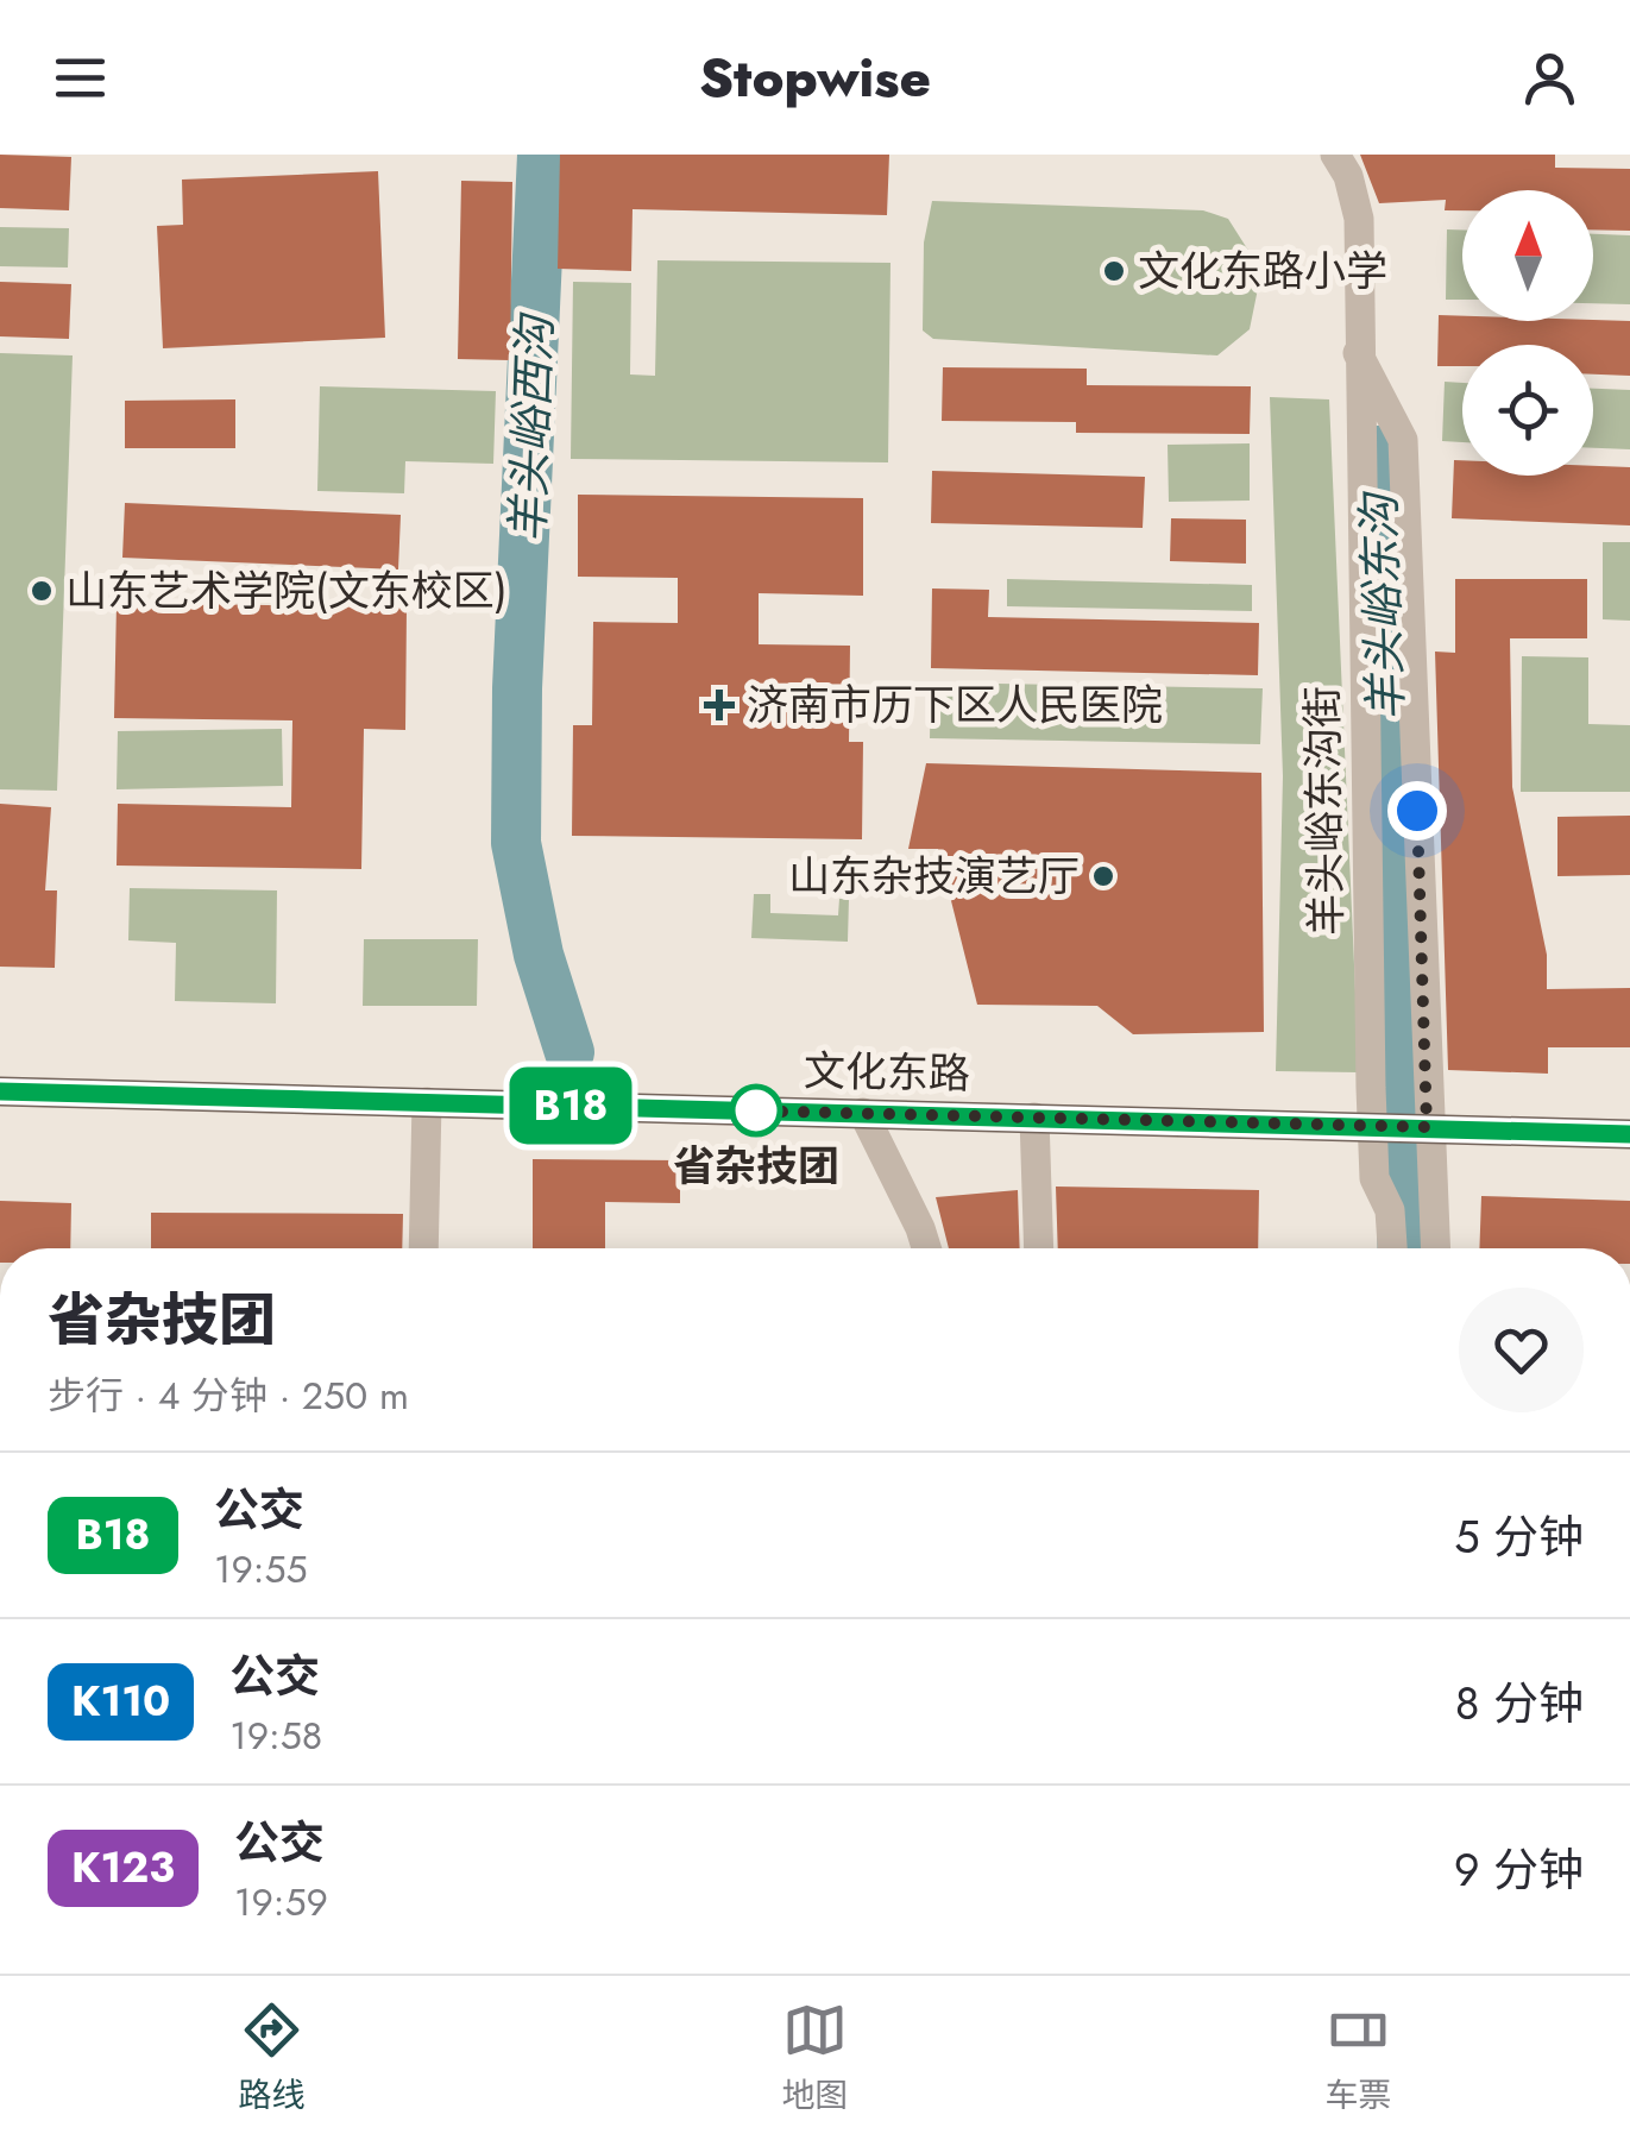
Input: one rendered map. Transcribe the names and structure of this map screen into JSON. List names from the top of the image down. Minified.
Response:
{"streets":{"main road":["文化东路"],"street":["羊头峪东沟街"]},"crossings":[["羊头峪东沟街","文化东路"]],"water":["羊头峪西沟","羊头峪东沟"],"places":{"other":["文化东路小学","山东艺术学院(文东校区)","山东杂技演艺厅","省杂技团"],"health":["济南市历下区人民医院"]},"lines":["bus line B18"],"north":"top","page":{"header":"Stopwise","on_map":"B18","heading":["省杂技团","步行 · 4 分钟 · 250 m"],"list":[{"mark":"B18","name":"公交","note":"19:55","value":"5 分钟"},{"mark":"K110","name":"公交","note":"19:58","value":"8 分钟"},{"mark":"K123","name":"公交","note":"19:59","value":"9 分钟"}],"tabs":["路线","地图","车票"]}}
